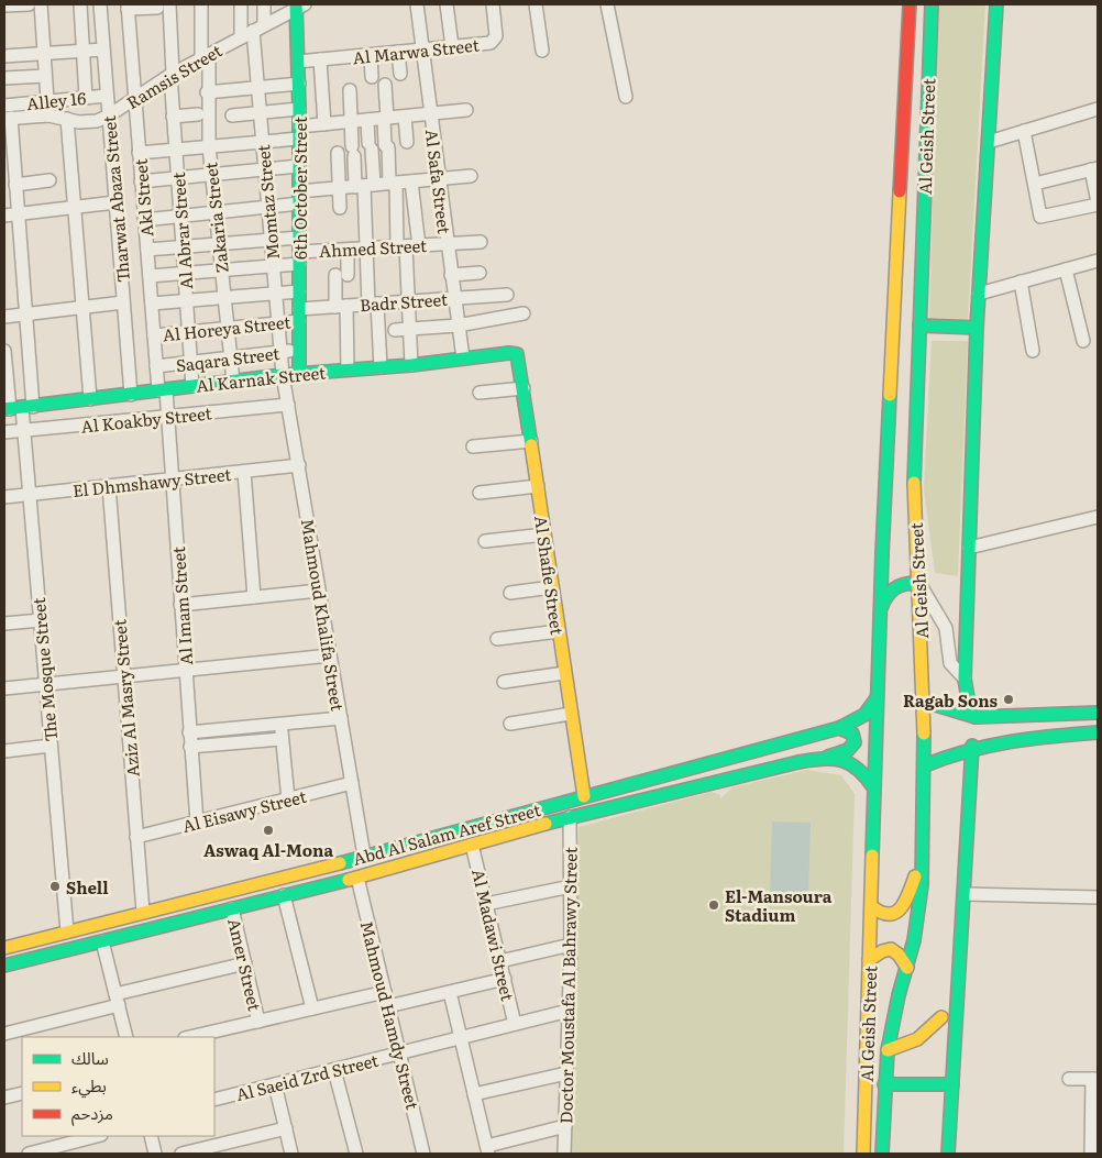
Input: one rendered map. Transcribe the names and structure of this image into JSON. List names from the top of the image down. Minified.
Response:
{"streets":{"main road":["Al Geish Street","6th October Street","Al Karnak Street","Al Shafie Street","Abd Al Salam Aref Street"],"street":["Al Marwa Street","Ramsis Street","Alley 16","Al Safa Street","Akl Street","Tharwat Abaza Street","Momtaz Street","Zakaria Street","Al Abrar Street","Ahmed Street","Badr Street","Al Horeya Street","Saqara Street","Al Koakby Street","El Dhmshawy Street","Al Imam Street","Mahmoud Khalifa Street","The Mosque Street","Aziz Al Masry Street","Al Eisawy Street","Al Madawi Street","Amer Street","Doctor Moustafa Al Bahrawy Street","Mahmoud Hamdy Street","Al Saeid Zrd Street"]},"crossings":[["Al Marwa Street","Al Safa Street"],["Al Marwa Street","6th October Street"],["Ramsis Street","6th October Street"],["Ramsis Street","Akl Street"],["Ramsis Street","Tharwat Abaza Street"],["Ramsis Street","Momtaz Street"],["Ramsis Street","Zakaria Street"],["Ramsis Street","Al Abrar Street"],["Alley 16","Tharwat Abaza Street"],["Al Geish Street","Abd Al Salam Aref Street"],["Al Safa Street","Ahmed Street"],["Al Safa Street","Badr Street"],["Al Safa Street","Al Karnak Street"],["6th October Street","Ahmed Street"],["6th October Street","Badr Street"],["6th October Street","Al Horeya Street"],["6th October Street","Saqara Street"],["6th October Street","Al Karnak Street"],["Akl Street","Ahmed Street"],["Akl Street","Al Horeya Street"],["Akl Street","Saqara Street"],["Akl Street","Al Karnak Street"],["Akl Street","Al Imam Street"],["Tharwat Abaza Street","Al Karnak Street"],["Momtaz Street","Ahmed Street"],["Momtaz Street","Al Horeya Street"],["Momtaz Street","Saqara Street"],["Momtaz Street","Al Karnak Street"],["Momtaz Street","Mahmoud Khalifa Street"],["Zakaria Street","Ahmed Street"],["Zakaria Street","Al Horeya Street"],["Zakaria Street","Saqara Street"],["Zakaria Street","Al Karnak Street"],["Al Abrar Street","Ahmed Street"],["Al Abrar Street","Al Horeya Street"],["Al Abrar Street","Saqara Street"],["Al Abrar Street","Al Karnak Street"],["Badr Street","Al Horeya Street"],["Al Karnak Street","Al Shafie Street"],["Al Karnak Street","Al Imam Street"],["Al Karnak Street","Mahmoud Khalifa Street"],["Al Karnak Street","The Mosque Street"],["Al Koakby Street","Al Imam Street"],["Al Koakby Street","Mahmoud Khalifa Street"],["Al Koakby Street","The Mosque Street"],["El Dhmshawy Street","Al Imam Street"],["El Dhmshawy Street","Mahmoud Khalifa Street"],["El Dhmshawy Street","The Mosque Street"],["El Dhmshawy Street","Aziz Al Masry Street"],["Al Shafie Street","Abd Al Salam Aref Street"],["Al Imam Street","Al Eisawy Street"],["Mahmoud Khalifa Street","Al Eisawy Street"],["Mahmoud Khalifa Street","Abd Al Salam Aref Street"],["The Mosque Street","Abd Al Salam Aref Street"],["Aziz Al Masry Street","Al Eisawy Street"],["Aziz Al Masry Street","Abd Al Salam Aref Street"],["Abd Al Salam Aref Street","Al Madawi Street"],["Abd Al Salam Aref Street","Amer Street"],["Abd Al Salam Aref Street","Doctor Moustafa Al Bahrawy Street"],["Abd Al Salam Aref Street","Mahmoud Hamdy Street"],["Al Madawi Street","Al Saeid Zrd Street"],["Doctor Moustafa Al Bahrawy Street","Al Saeid Zrd Street"],["Mahmoud Hamdy Street","Al Saeid Zrd Street"]],"places":["Ragab Sons","Aswaq Al-Mona","Shell","El-Mansoura Stadium"],"legend":["سالك","بطيء","مزدحم"]}
